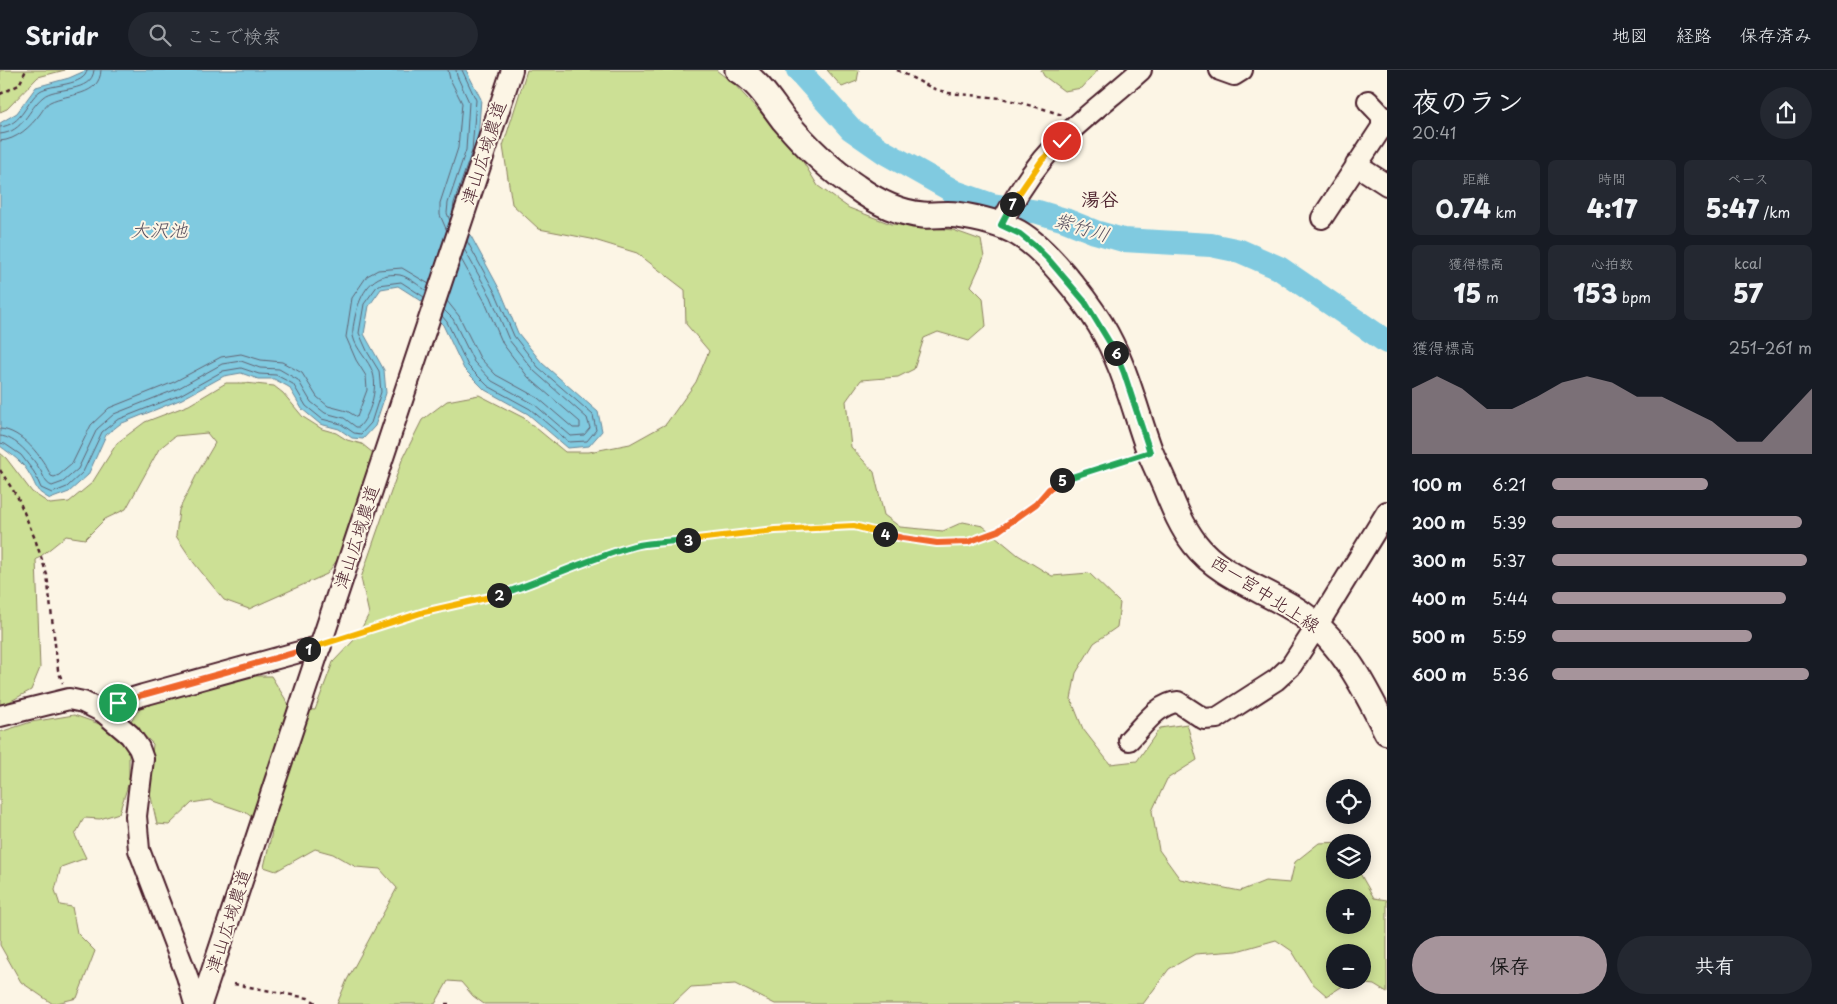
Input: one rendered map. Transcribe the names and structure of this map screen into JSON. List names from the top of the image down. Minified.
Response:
{"streets":{"main road":["西一宮中北上線"],"street":["津山広域農道"]},"districts":["湯谷"],"water":["紫竹川","大沢池"],"page":{"header":"Stridr","search":"ここで検索","nav":["地図","経路","保存済み"],"heading":["夜のラン","20:41"],"stats":[["距離","0.74 km"],["時間","4:17"],["ペース","5:47 /km"],["獲得標高","15 m"],["心拍数","153 bpm"],["kcal","57"]],"pins":["7","6","5","4","3","2","1"],"chart":["獲得標高","251–261 m"],"list":[{"name":"100 m","note":"6:21"},{"name":"200 m","note":"5:39"},{"name":"300 m","note":"5:37"},{"name":"400 m","note":"5:44"},{"name":"500 m","note":"5:59"},{"name":"600 m","note":"5:36"}],"map_buttons":["+","−"],"buttons":["保存","共有"]}}
